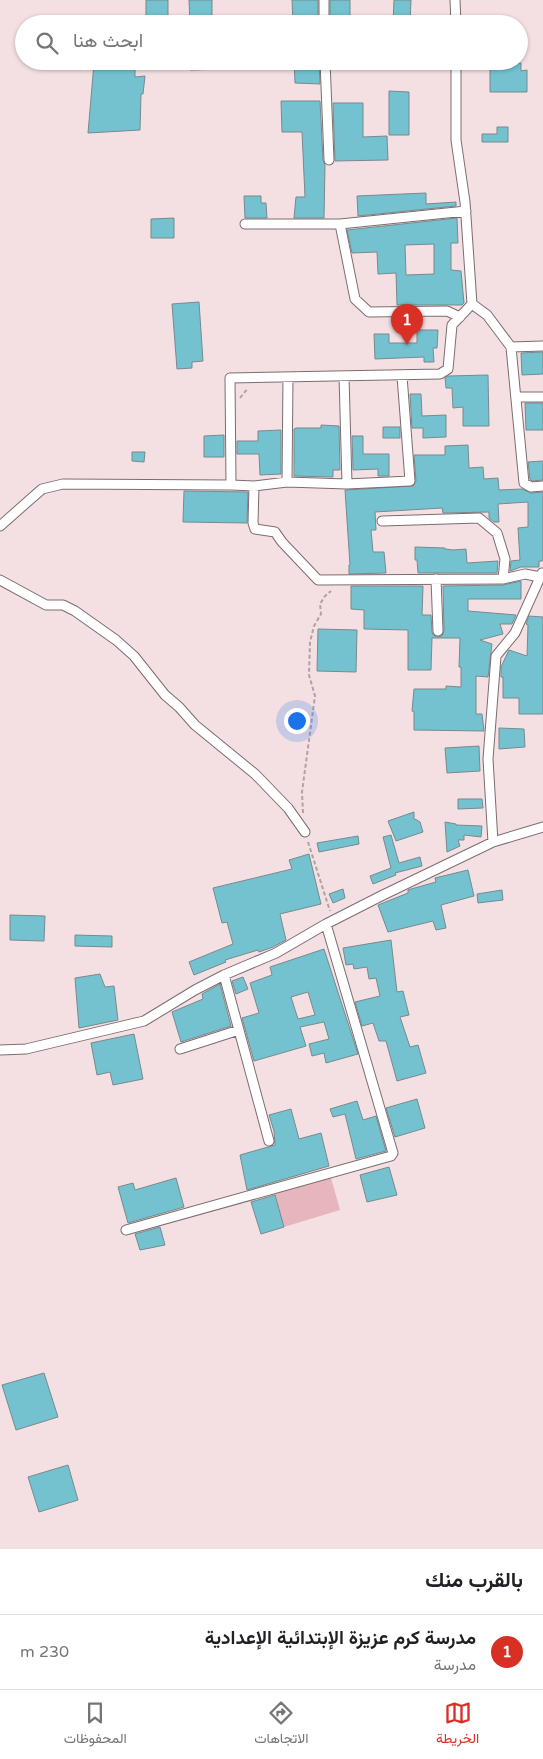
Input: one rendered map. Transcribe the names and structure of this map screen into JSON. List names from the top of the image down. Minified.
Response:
{"page":{"search":"ابحث هنا","pins":"1","heading":"بالقرب منك","list":[{"mark":"1","name":"مدرسة كرم عزيزة الإبتدائية الإعدادية","note":"مدرسة","value":"230 m"}],"nav":["الخريطة","الاتجاهات","المحفوظات"]}}
